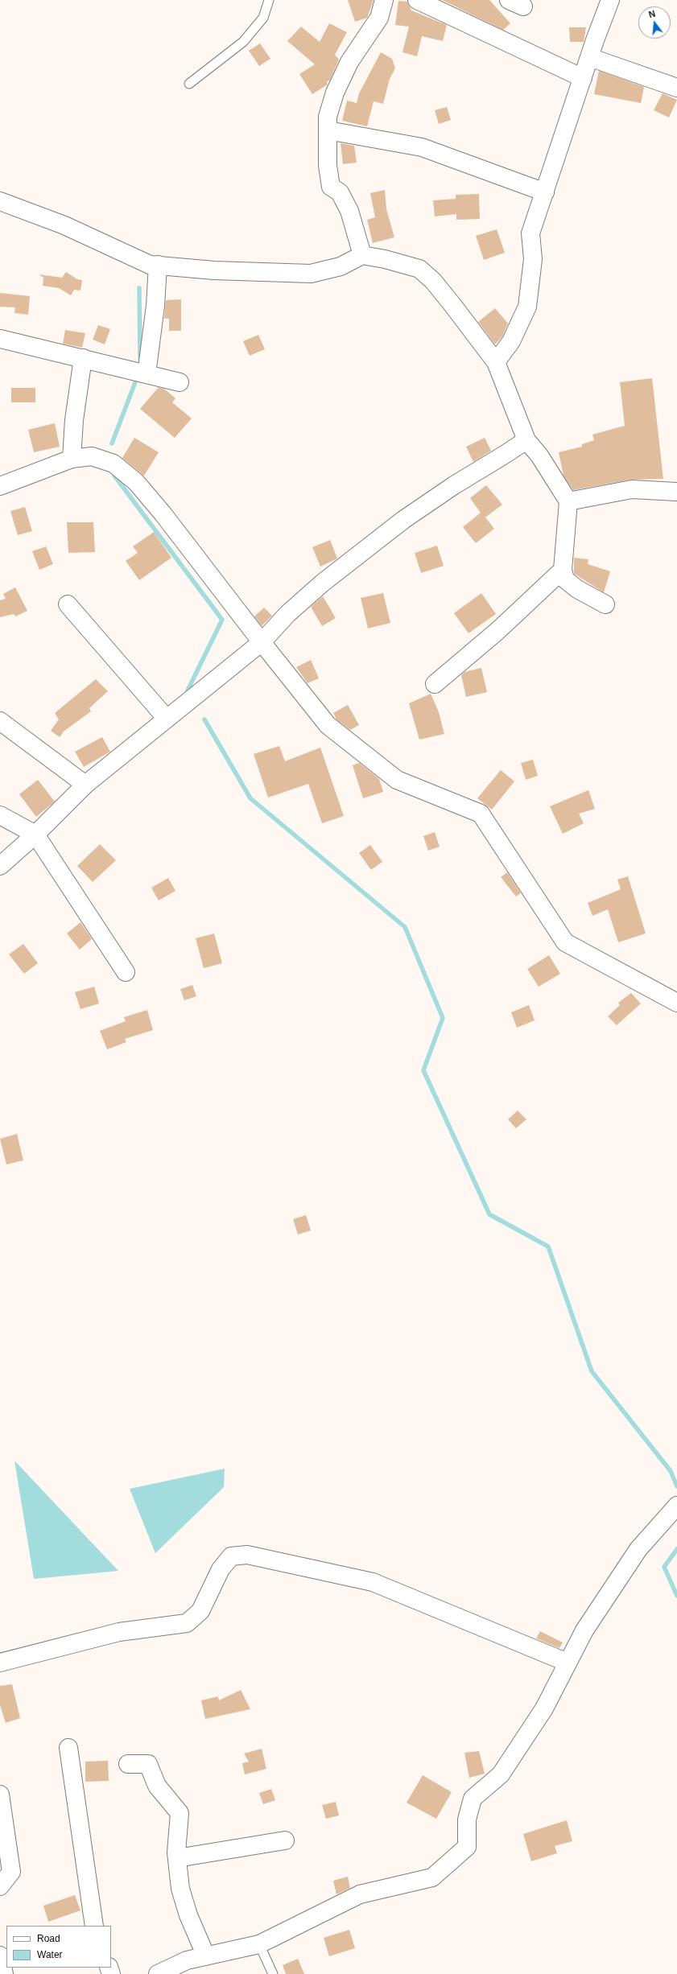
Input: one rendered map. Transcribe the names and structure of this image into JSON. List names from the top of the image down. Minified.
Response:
{"legend":["Road","Water"],"north":"top"}
